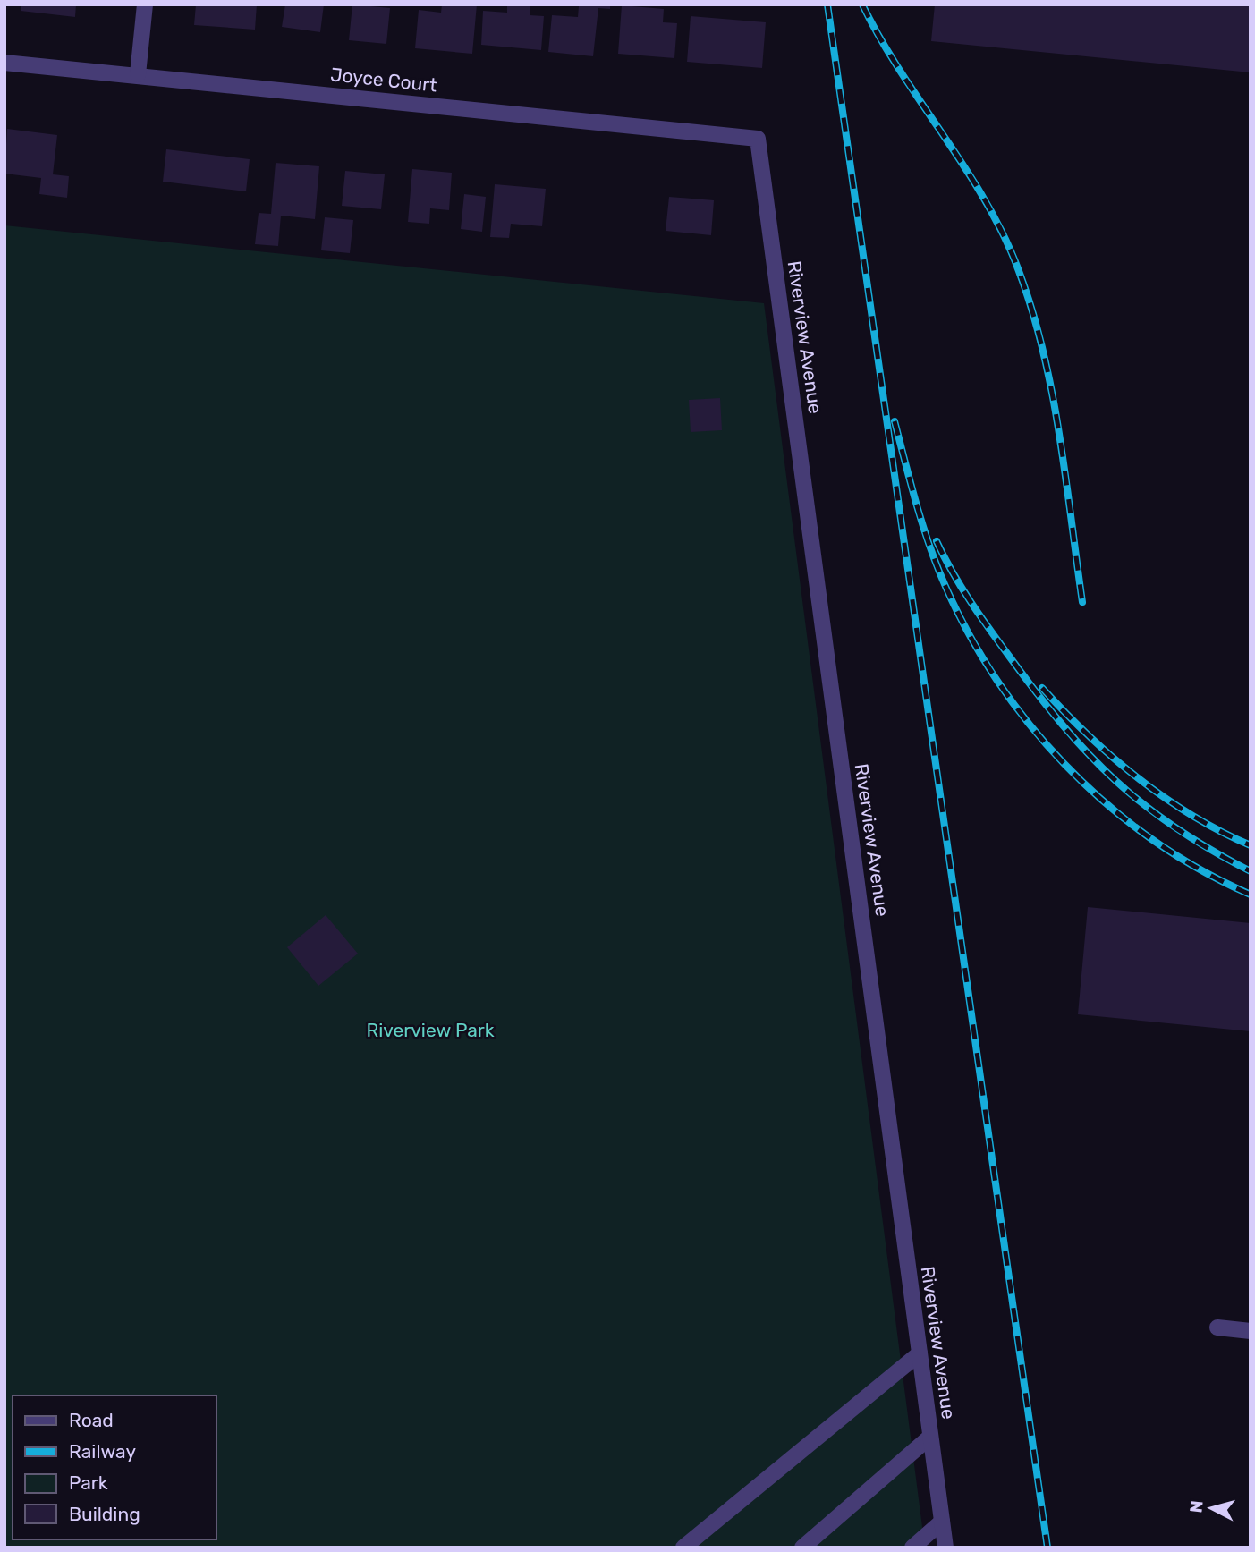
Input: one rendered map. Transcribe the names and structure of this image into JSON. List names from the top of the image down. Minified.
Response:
{"streets":{"street":["Joyce Court","Riverview Avenue"]},"crossings":[["Joyce Court","Riverview Avenue"]],"parks":["Riverview Park"],"legend":["Road","Railway","Park","Building"],"north":"left"}
